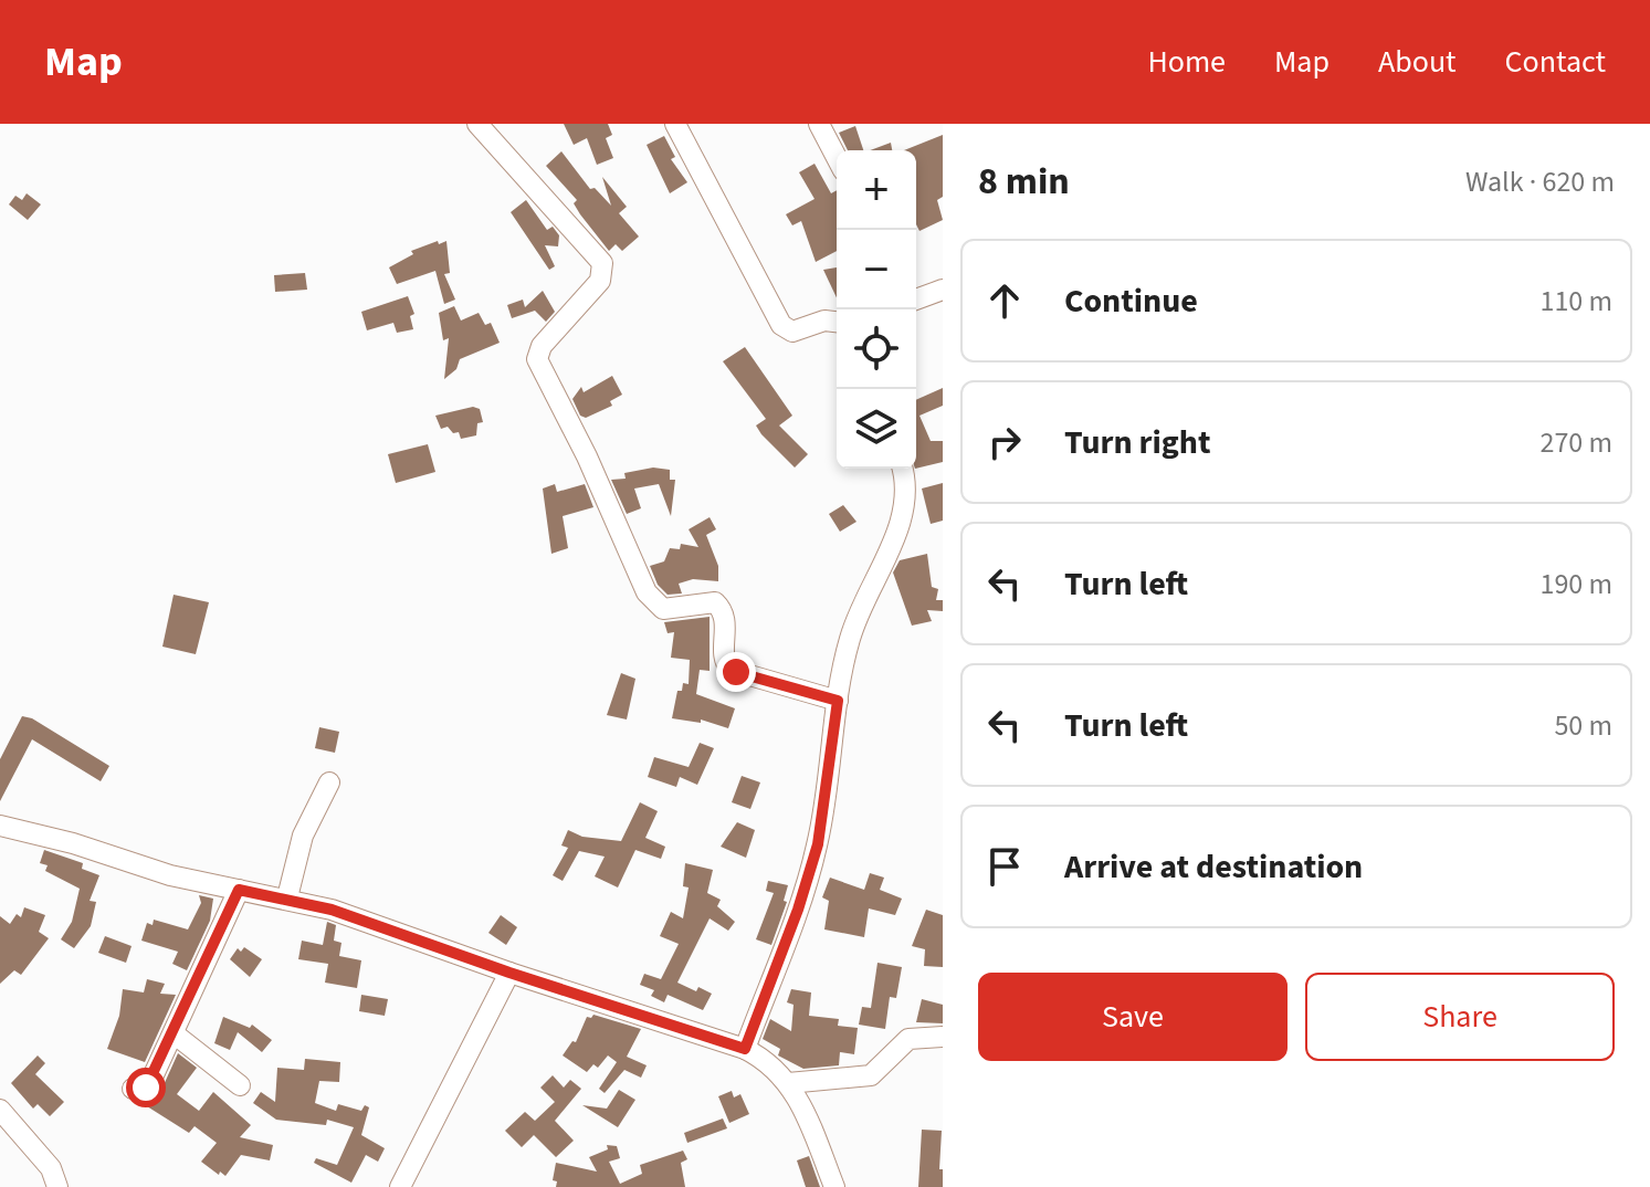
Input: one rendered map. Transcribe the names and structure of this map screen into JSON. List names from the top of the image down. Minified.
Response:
{"page":{"header":"Map","nav":["Home","Map","About","Contact"],"heading":["8 min","Walk · 620 m"],"map_buttons":["+","−"],"list":[["Continue","110 m"],["Turn right","270 m"],["Turn left","190 m"],["Turn left","50 m"],"Arrive at destination"],"buttons":["Save","Share"]}}
